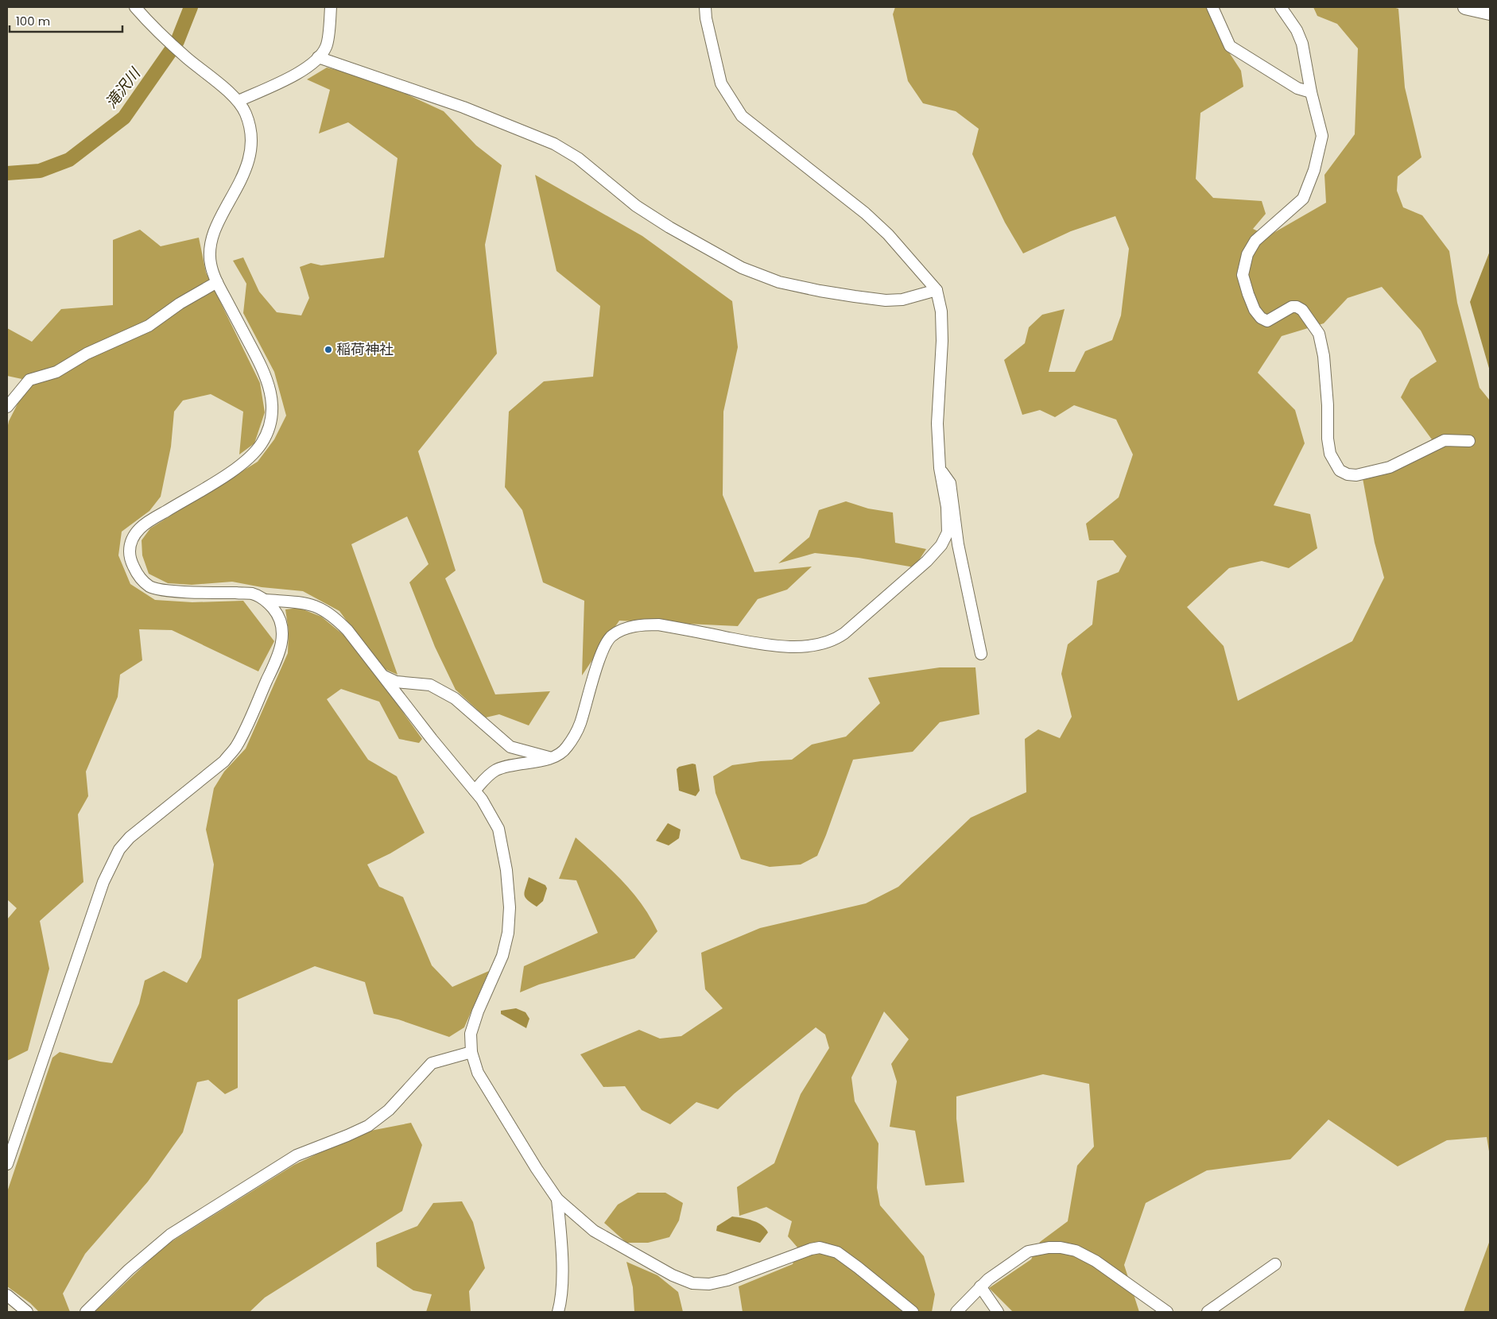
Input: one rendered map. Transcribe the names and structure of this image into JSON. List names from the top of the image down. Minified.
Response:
{"water":["滝沢川"],"places":["稲荷神社"],"scale_bar":"100 m"}
